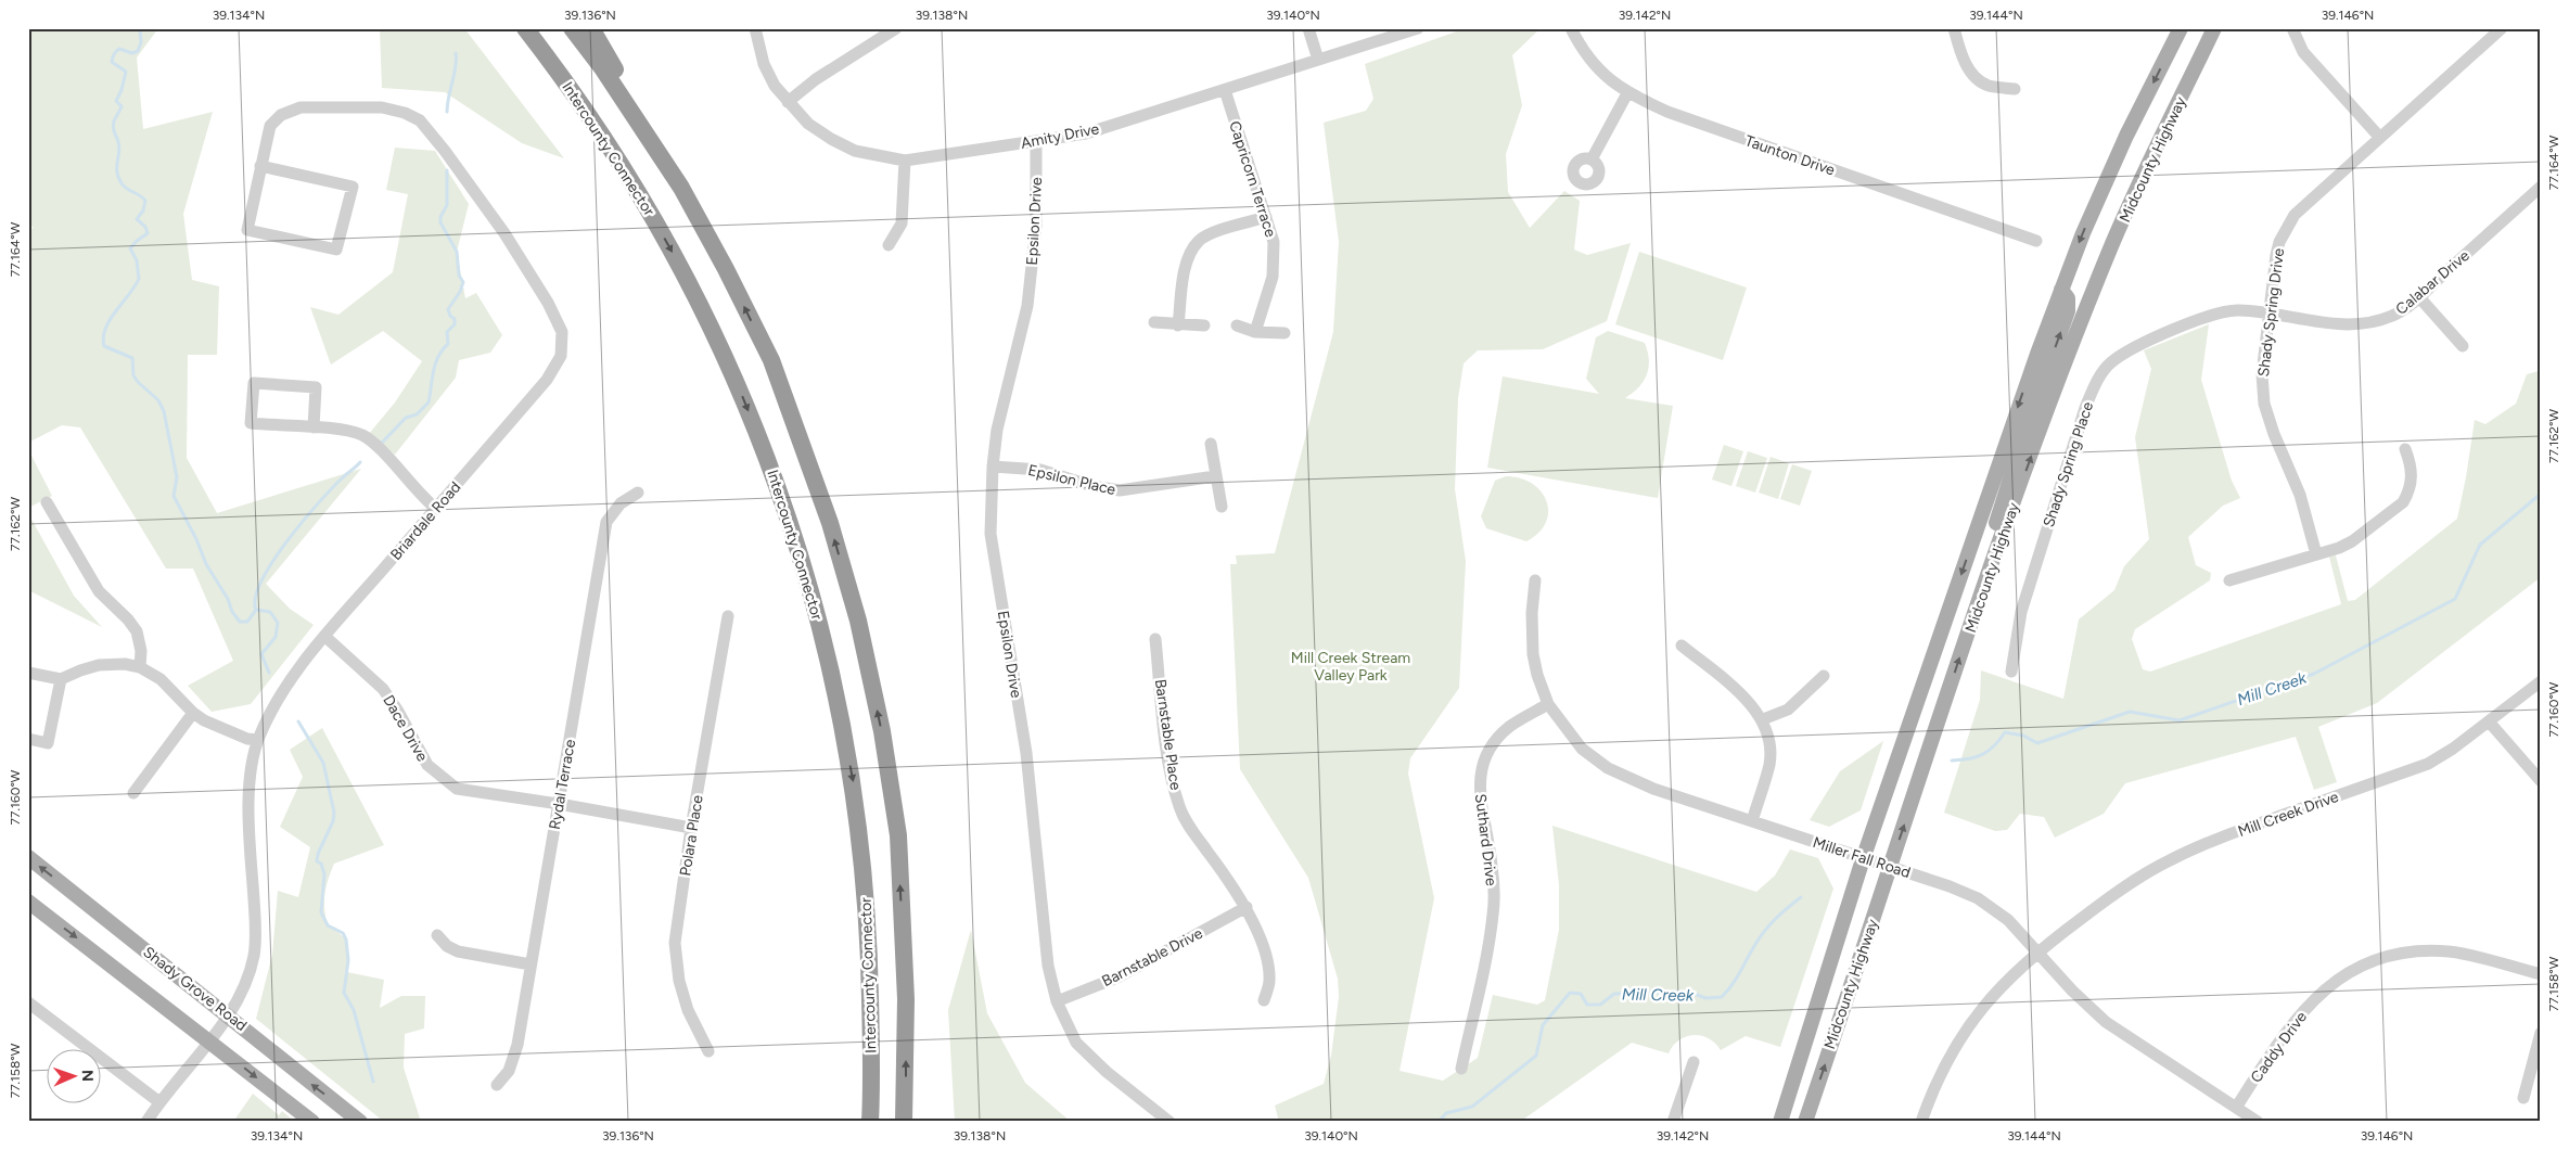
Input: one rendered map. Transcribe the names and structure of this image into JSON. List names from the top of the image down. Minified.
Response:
{"streets":{"highway":["Intercounty Connector"],"main road":["Midcounty Highway","Shady Grove Road"],"street":["Amity Drive","Taunton Drive","Capricorn Terrace","Epsilon Drive","Calabar Drive","Shady Spring Drive","Shady Spring Place","Epsilon Place","Briardale Road","Dace Drive","Barnstable Place","Rydal Terrace","Mill Creek Drive","Polara Place","Suthard Drive","Miller Fall Road","Barnstable Drive","Caddy Drive"]},"crossings":[["Amity Drive","Capricorn Terrace"],["Amity Drive","Epsilon Drive"],["Midcounty Highway","Miller Fall Road"],["Epsilon Drive","Epsilon Place"],["Epsilon Drive","Barnstable Drive"],["Calabar Drive","Shady Spring Drive"],["Calabar Drive","Shady Spring Place"],["Shady Spring Drive","Shady Spring Place"],["Briardale Road","Dace Drive"],["Briardale Road","Shady Grove Road"],["Dace Drive","Rydal Terrace"],["Dace Drive","Polara Place"],["Barnstable Place","Barnstable Drive"],["Mill Creek Drive","Miller Fall Road"],["Suthard Drive","Miller Fall Road"],["Miller Fall Road","Caddy Drive"]],"water":["Mill Creek"],"parks":["Mill Creek Stream Valley Park"],"north":"right","coordinates":["39.134°N","39.136°N","39.138°N","39.140°N","39.142°N","39.144°N","39.146°N","77.164°W","77.162°W","77.160°W","77.158°W"]}
